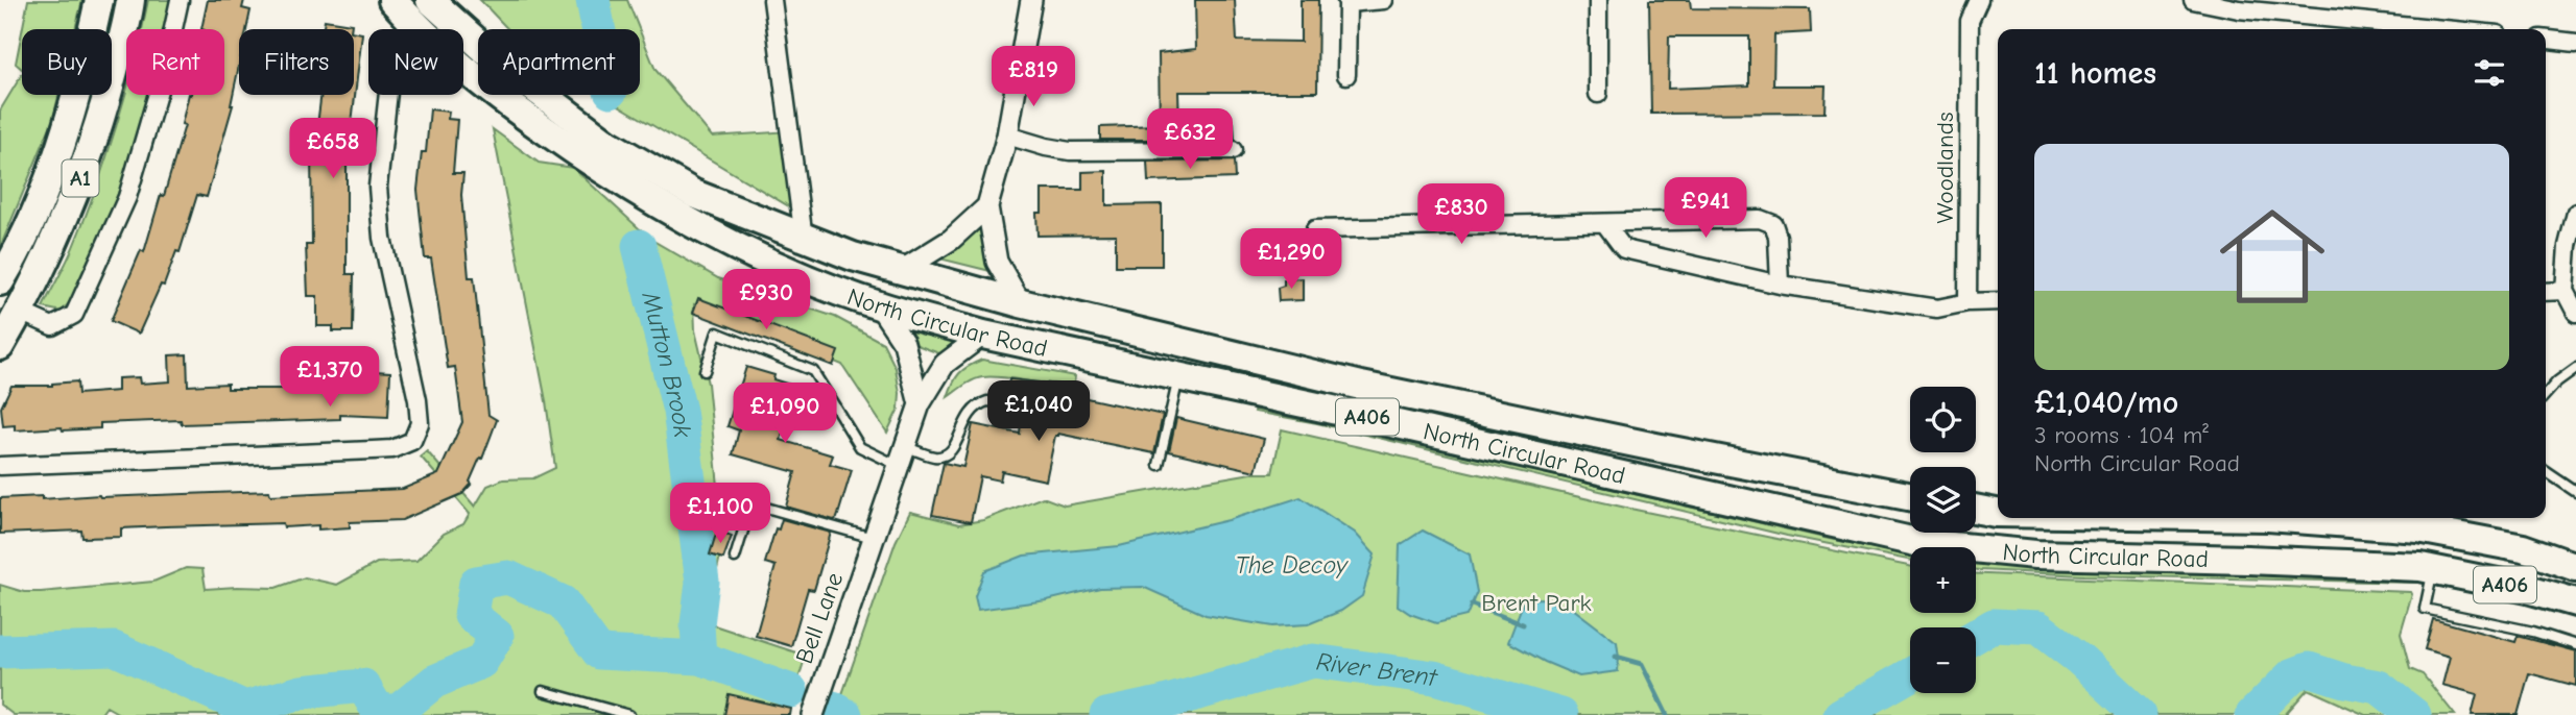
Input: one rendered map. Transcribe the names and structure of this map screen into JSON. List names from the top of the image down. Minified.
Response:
{"streets":{"highway":["A1","North Circular Road","A406"],"street":["Woodlands","Bell Lane"]},"crossings":[["North Circular Road","Bell Lane"]],"water":["Mutton Brook","The Decoy","River Brent"],"parks":["Brent Park"],"page":{"chip":["Buy","Rent","Filters","New","Apartment"],"heading":"11 homes","price":["£819","£632","£658","£941","£830","£1,290","£930","£1,370","£1,040","£1,090","£1,100"],"list":[{"name":"£1,040/mo","note":"3 rooms · 104 m² · North Circular Road"}],"map_buttons":["+","−"]}}
